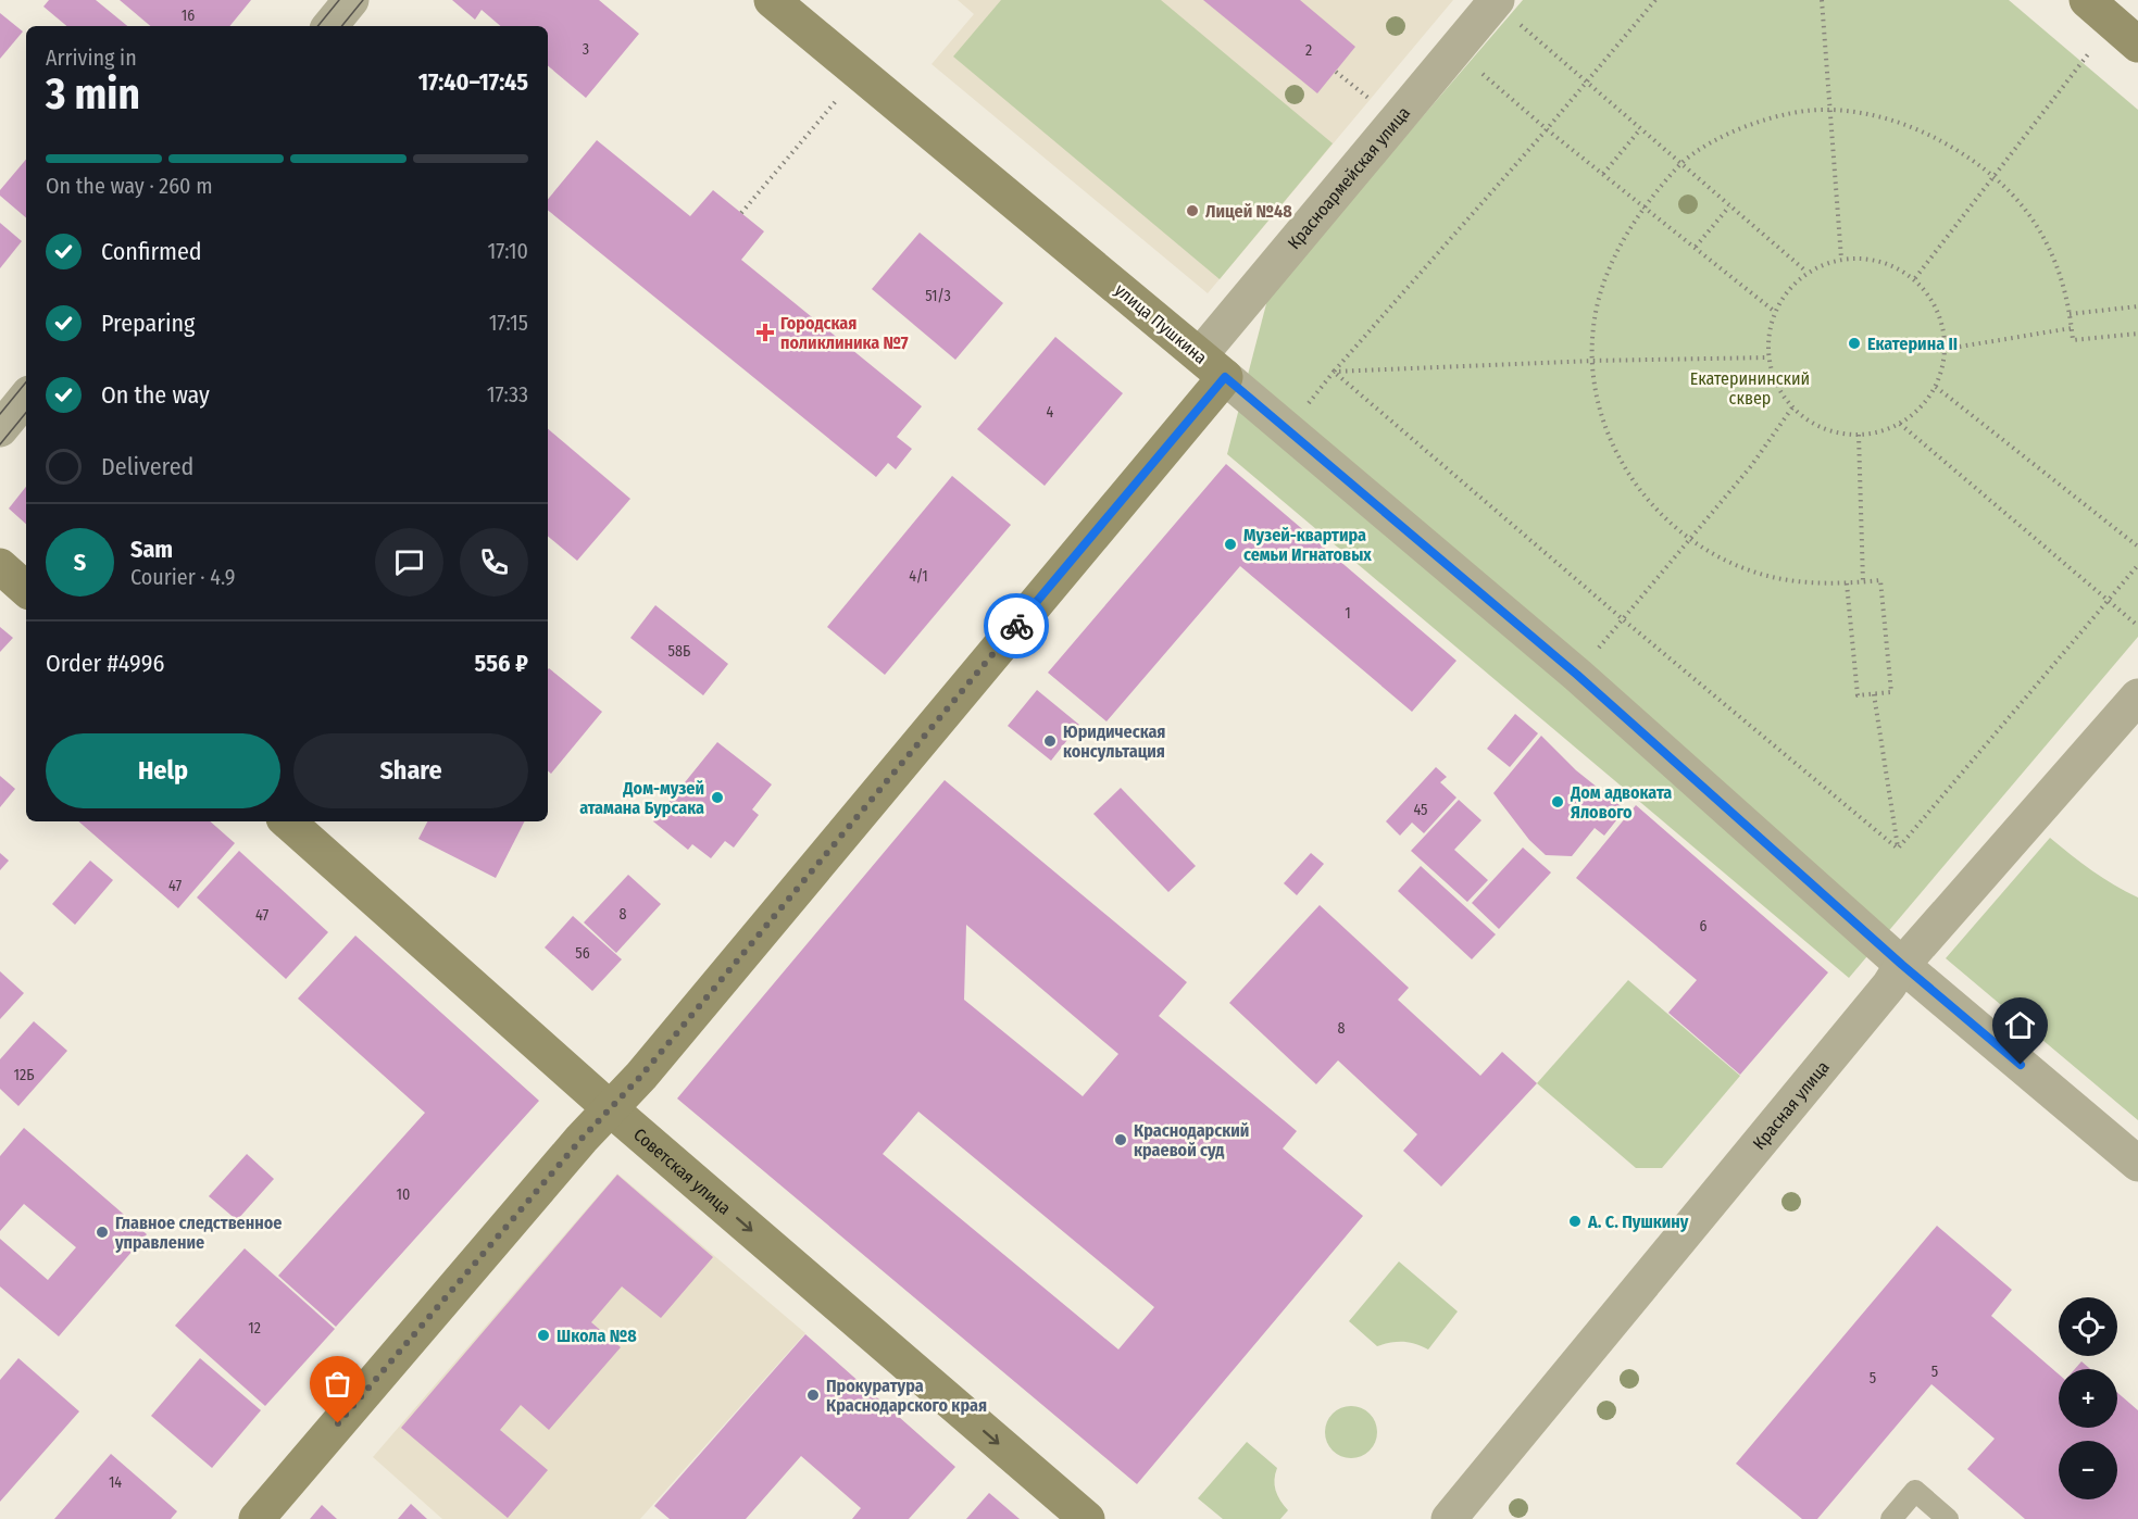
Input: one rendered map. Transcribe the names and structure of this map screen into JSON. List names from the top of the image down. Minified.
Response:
{"streets":{"street":["Красноармейская улица","улица Пушкина","Красная улица","Советская улица"]},"crossings":[["Красноармейская улица","улица Пушкина"],["Красноармейская улица","Советская улица"],["улица Пушкина","Красная улица"]],"one_way":["Советская улица"],"parks":["Екатерининский сквер"],"places":{"other":["Лицей №48","Екатерина II","Музей-квартира семьи Игнатовых","Юридическая консультация","Дом-музей атамана Бурсака","Дом адвоката Ялового","Краснодарский краевой суд","А. С. Пушкину","Главное следственное управление","Школа №8","Прокуратура Краснодарского края"],"health":["Городская поликлиника №7"]},"house_numbers":["16","3","2","51/3","4","4/1","1","58Б","45","47","8","47","6","56","8","12Б","10","12","5","5","14"],"page":{"heading":["3 min","Arriving in","17:40–17:45"],"panel":["Sam","Courier · 4.9","Order #4996","556 ₽"],"bar":"On the way · 260 m","list":[["Confirmed","17:10"],["Preparing","17:15"],["On the way","17:33"],"Delivered"],"round":"S","buttons":["Help","Share"],"map_buttons":["+","−"]}}
